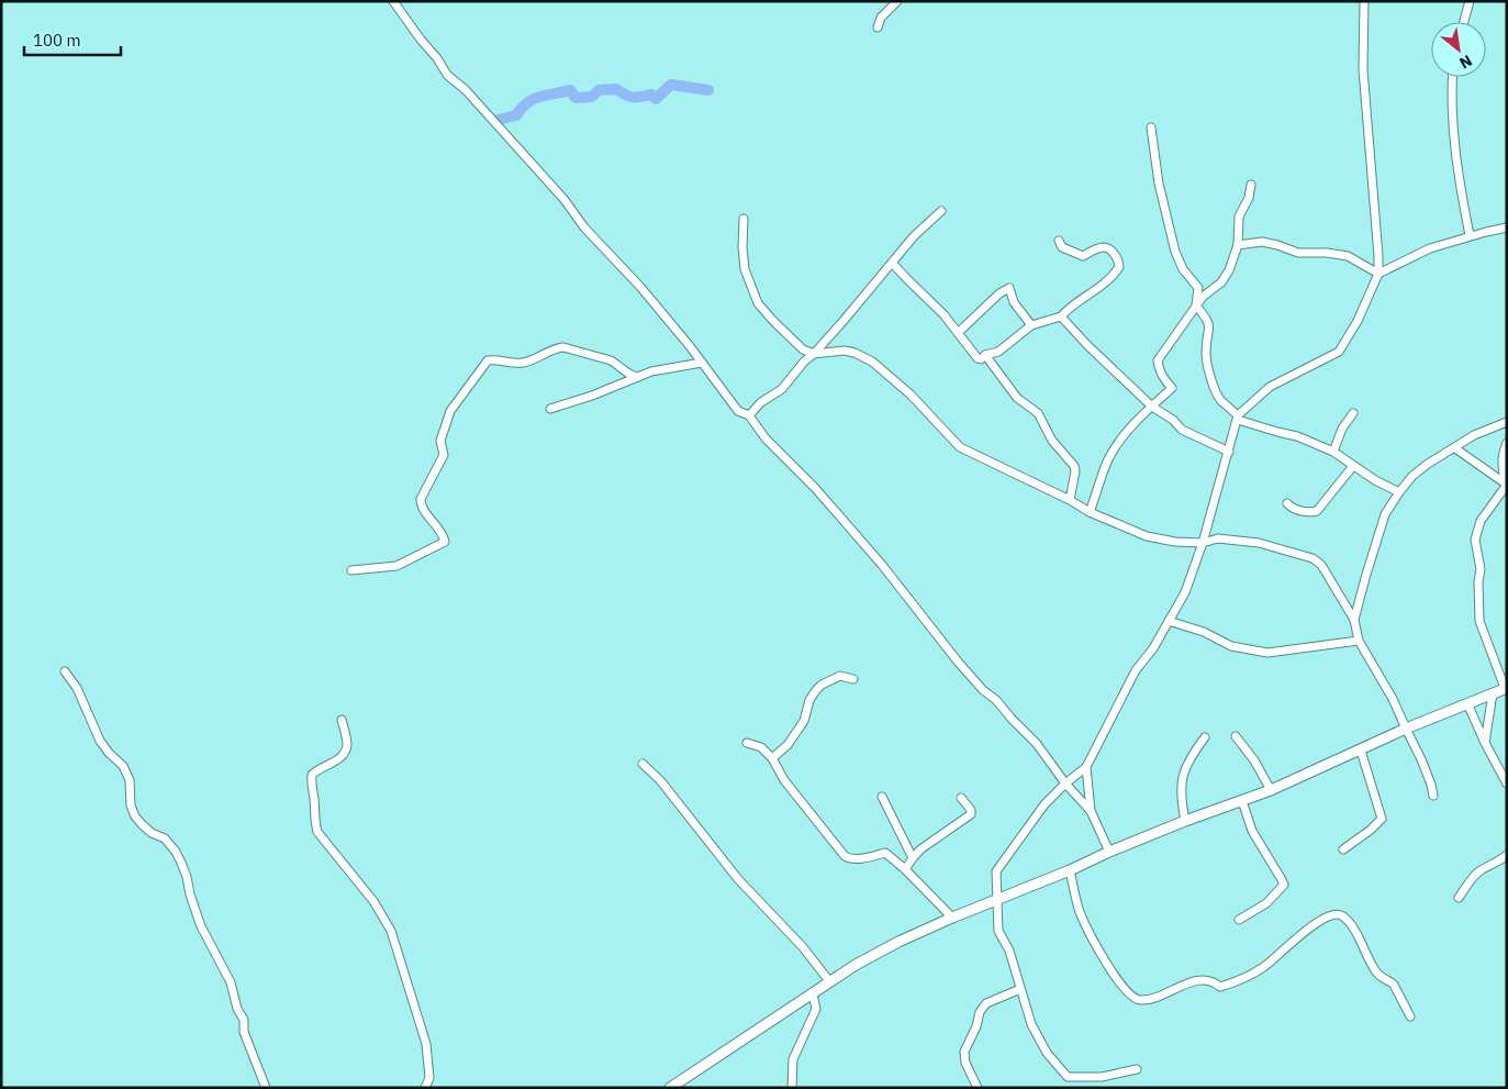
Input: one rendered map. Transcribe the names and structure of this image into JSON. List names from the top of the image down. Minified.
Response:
{"scale_bar":"100 m","north":"bottom right"}
